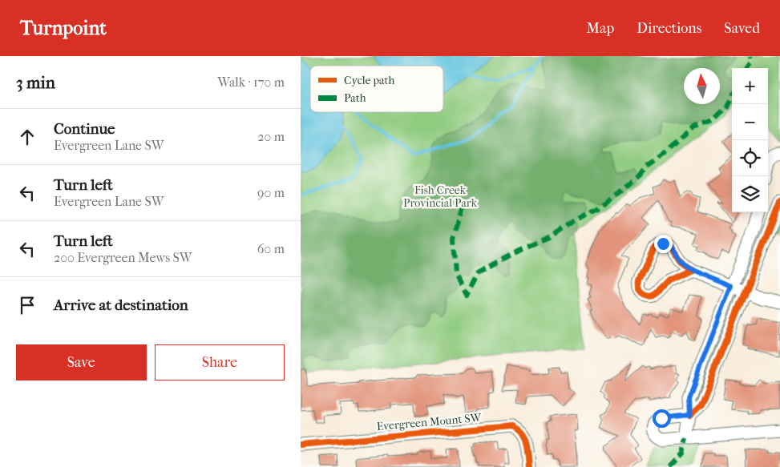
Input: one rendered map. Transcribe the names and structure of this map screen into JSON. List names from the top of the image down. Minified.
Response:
{"streets":{"street":["Evergreen Mount SW"]},"parks":["Fish Creek Provincial Park"],"legend":["Cycle path","Path"],"north":"top","page":{"header":"Turnpoint","nav":["Map","Directions","Saved"],"heading":["3 min","Walk · 170 m"],"map_buttons":["+","−"],"list":[["Continue","Evergreen Lane SW","20 m"],["Turn left","Evergreen Lane SW","90 m"],["Turn left","200 Evergreen Mews SW","60 m"],"Arrive at destination"],"buttons":["Save","Share"]}}
